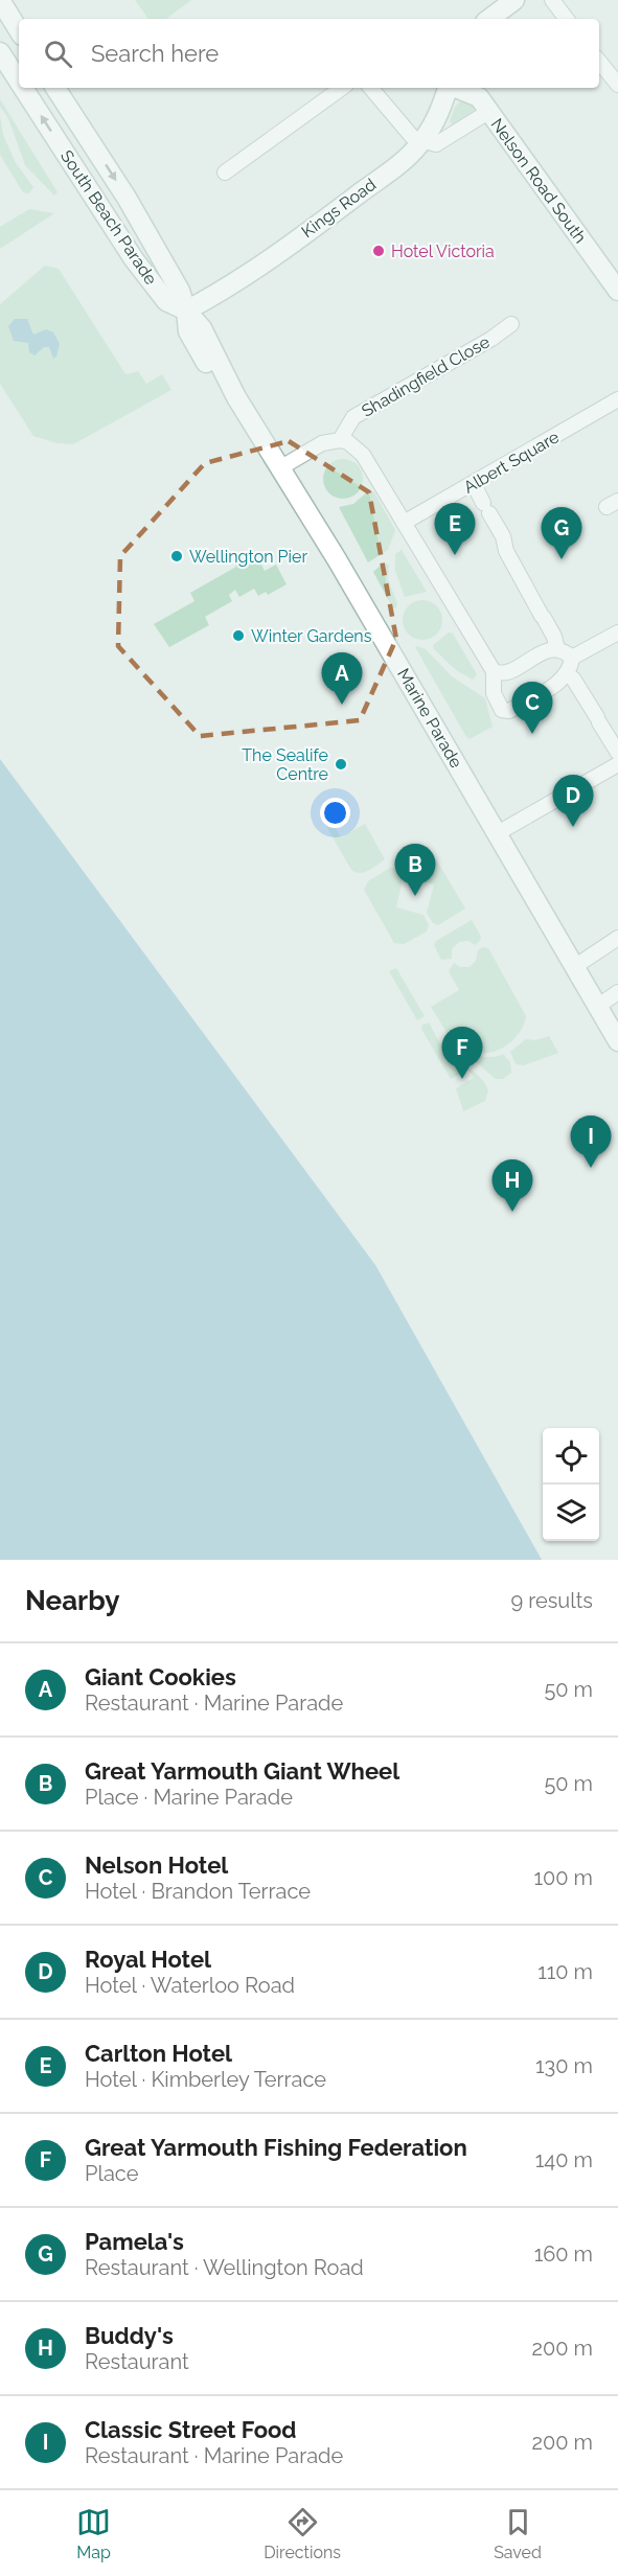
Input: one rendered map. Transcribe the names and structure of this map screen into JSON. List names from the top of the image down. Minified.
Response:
{"streets":{"street":["Nelson Road South","Kings Road","South Beach Parade","Shadingfield Close","Albert Square","Marine Parade"]},"crossings":[["Kings Road","South Beach Parade"],["Kings Road","Marine Parade"],["South Beach Parade","Marine Parade"]],"places":["Hotel Victoria","Wellington Pier","Winter Gardens","The Sealife Centre"],"page":{"search":"Search here","pins":["E","G","A","C","D","B","F","I","H"],"heading":["Nearby","9 results"],"list":[{"mark":"A","name":"Giant Cookies","note":"Restaurant · Marine Parade","value":"50 m"},{"mark":"B","name":"Great Yarmouth Giant Wheel","note":"Place · Marine Parade","value":"50 m"},{"mark":"C","name":"Nelson Hotel","note":"Hotel · Brandon Terrace","value":"100 m"},{"mark":"D","name":"Royal Hotel","note":"Hotel · Waterloo Road","value":"110 m"},{"mark":"E","name":"Carlton Hotel","note":"Hotel · Kimberley Terrace","value":"130 m"},{"mark":"F","name":"Great Yarmouth Fishing Federation","note":"Place","value":"140 m"},{"mark":"G","name":"Pamela's","note":"Restaurant · Wellington Road","value":"160 m"},{"mark":"H","name":"Buddy's","note":"Restaurant","value":"200 m"},{"mark":"I","name":"Classic Street Food","note":"Restaurant · Marine Parade","value":"200 m"}],"nav":["Map","Directions","Saved"]}}
